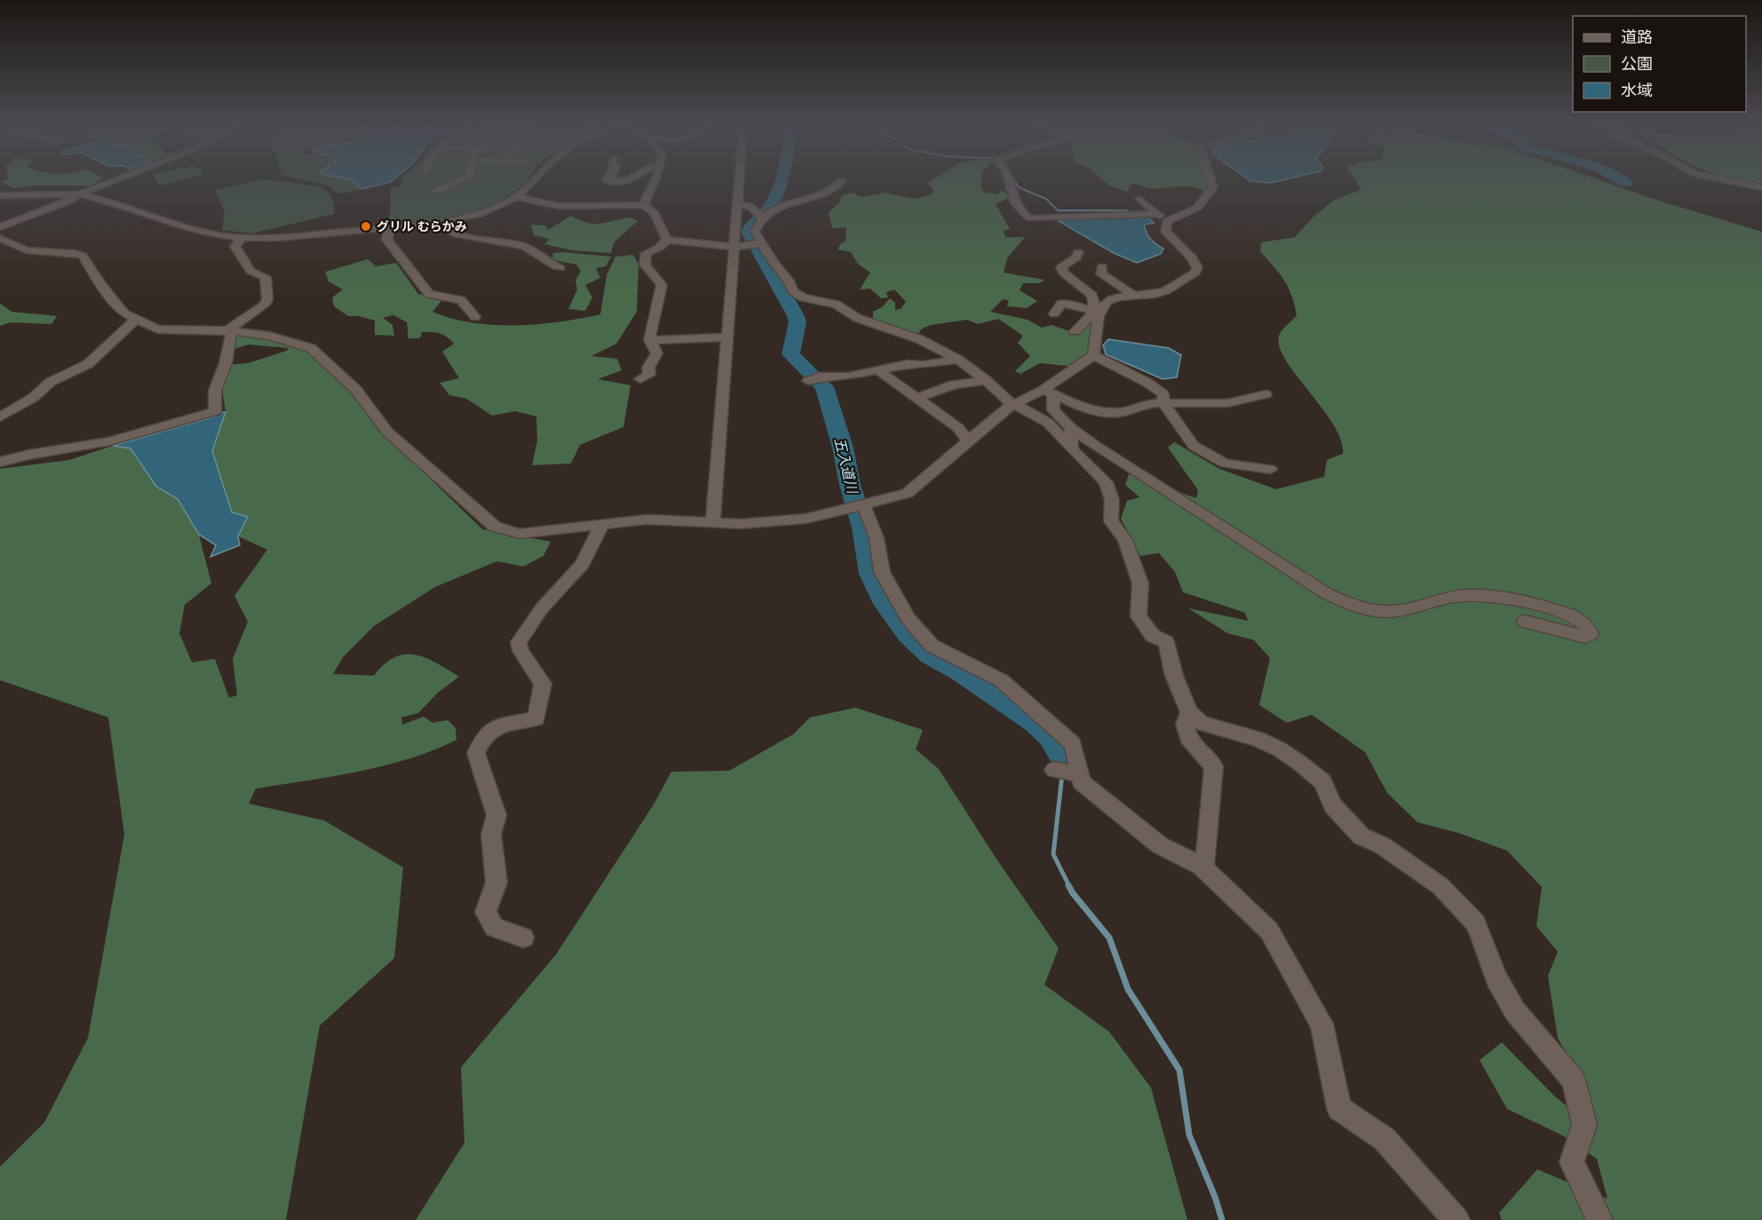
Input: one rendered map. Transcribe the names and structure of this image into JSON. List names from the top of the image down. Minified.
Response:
{"water":["五入道川"],"places":["グリル むらかみ"],"legend":["道路","公園","水域"]}
